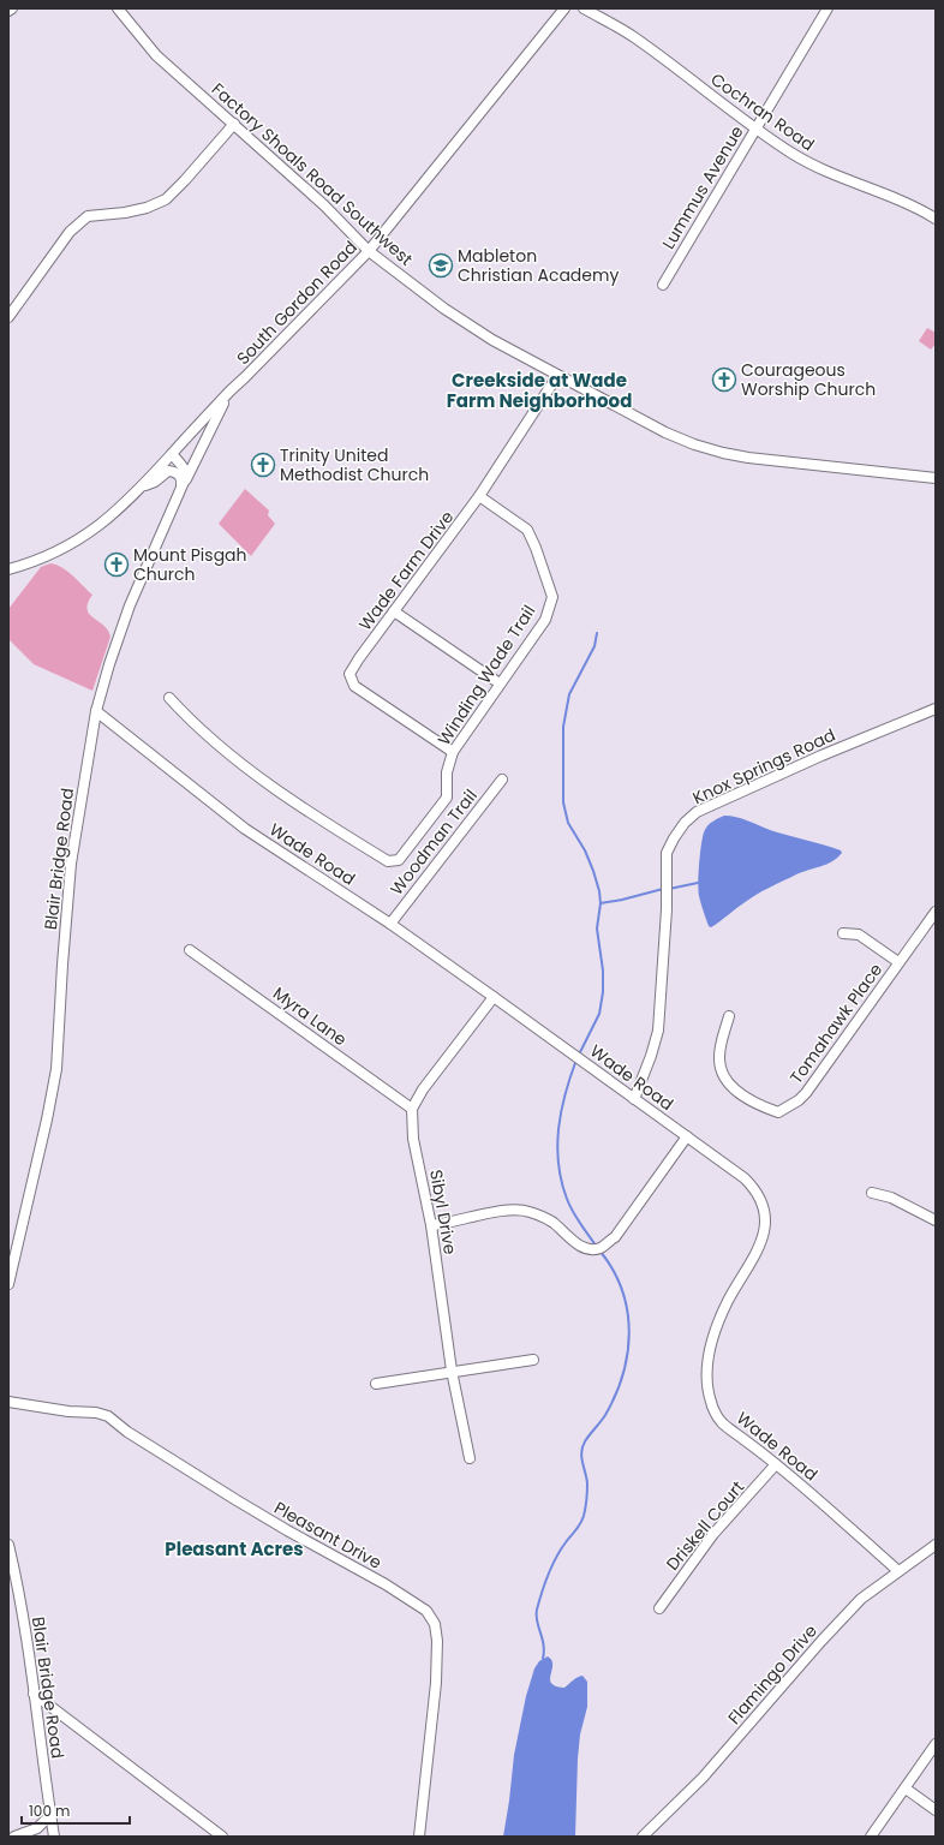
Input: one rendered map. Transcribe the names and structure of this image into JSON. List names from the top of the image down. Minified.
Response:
{"streets":{"street":["Cochran Road","Factory Shoals Road Southwest","Lummus Avenue","South Gordon Road","Wade Farm Drive","Winding Wade Trail","Knox Springs Road","Woodman Trail","Wade Road","Blair Bridge Road","Myra Lane","Tomahawk Place","Sibyl Drive","Driskell Court","Pleasant Drive","Flamingo Drive"]},"crossings":[["Cochran Road","Lummus Avenue"],["Factory Shoals Road Southwest","South Gordon Road"],["Factory Shoals Road Southwest","Wade Farm Drive"],["South Gordon Road","Blair Bridge Road"],["Wade Farm Drive","Winding Wade Trail"],["Knox Springs Road","Wade Road"],["Woodman Trail","Wade Road"],["Wade Road","Blair Bridge Road"],["Wade Road","Driskell Court"],["Wade Road","Flamingo Drive"],["Myra Lane","Sibyl Drive"]],"districts":["Creekside at Wade Farm Neighborhood","Pleasant Acres"],"places":{"school or university":["Mableton Christian Academy"],"church":["Courageous Worship Church","Trinity United Methodist Church","Mount Pisgah Church"]},"scale_bar":"100 m"}
